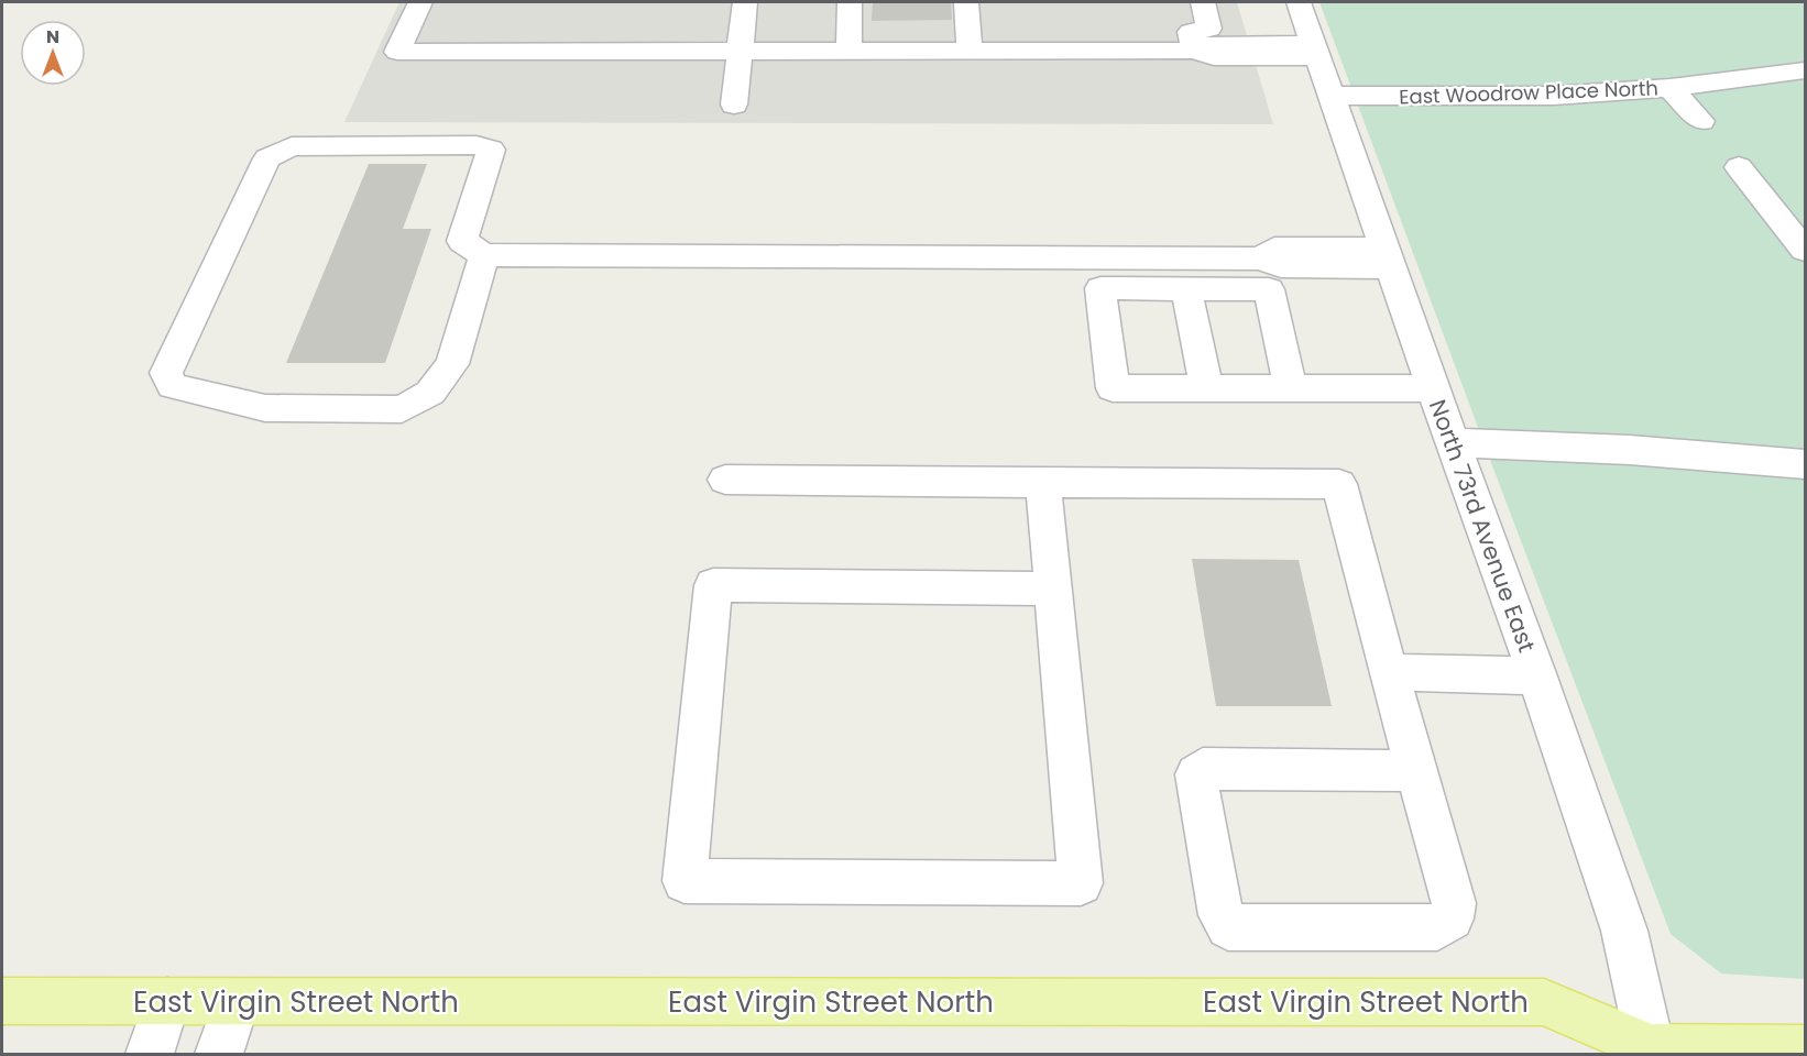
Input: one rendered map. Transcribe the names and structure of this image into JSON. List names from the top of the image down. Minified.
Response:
{"streets":{"main road":["East Virgin Street North"],"street":["East Woodrow Place North","North 73rd Avenue East"]},"crossings":[["East Woodrow Place North","North 73rd Avenue East"],["North 73rd Avenue East","East Virgin Street North"]],"north":"top"}
